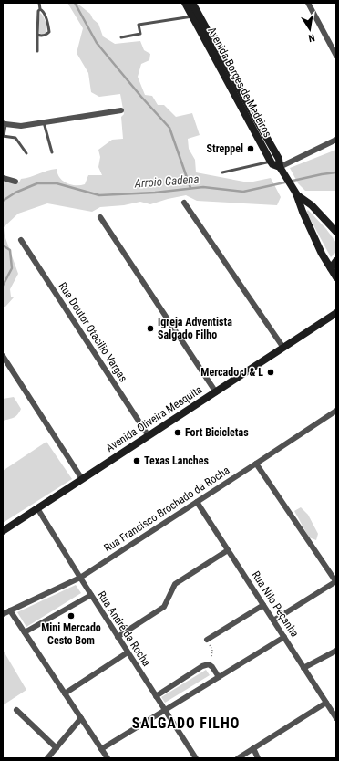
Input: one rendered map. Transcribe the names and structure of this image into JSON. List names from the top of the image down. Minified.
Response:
{"streets":{"main road":["Avenida Borges de Medeiros","Avenida Oliveira Mesquita"],"street":["Rua Doutor Otacilio Vargas","Rua Francisco Brochado da Rocha","Rua Nilo Peçanha","Rua André da Rocha"]},"crossings":[["Rua Doutor Otacilio Vargas","Avenida Oliveira Mesquita"],["Avenida Oliveira Mesquita","Rua André da Rocha"],["Rua Francisco Brochado da Rocha","Rua Nilo Peçanha"],["Rua Francisco Brochado da Rocha","Rua André da Rocha"]],"districts":["SALGADO FILHO"],"water":["Arroio Cadena"],"places":["Streppel","Igreja Adventista Salgado Filho","Mercado J & L","Fort Bicicletas","Texas Lanches","Mini Mercado Cesto Bom"],"north":"bottom"}
